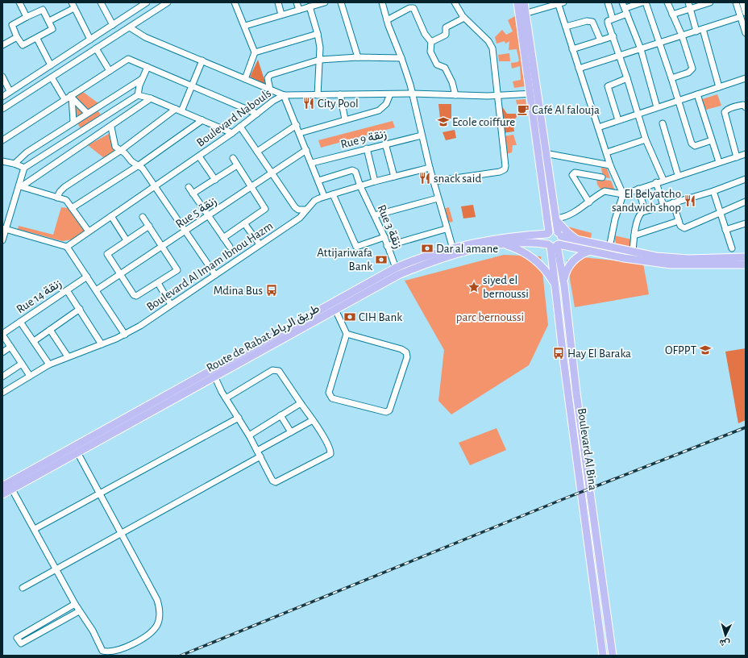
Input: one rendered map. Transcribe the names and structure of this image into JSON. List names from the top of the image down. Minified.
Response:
{"streets":{"main road":["Route de Rabat طريق الرباط","Boulevard Al Bina"],"street":["Boulevard Nabouls","Rue 9 زنقة","Rue 5 زنقة","Rue 3 زنقة","Boulevard Al Imam Ibnou Hazm","Rue 14 زنقة"]},"crossings":[["Rue 3 زنقة","Boulevard Al Imam Ibnou Hazm"],["Rue 3 زنقة","Route de Rabat طريق الرباط"],["Route de Rabat طريق الرباط","Boulevard Al Bina"]],"parks":["parc bernoussi"],"places":{"restaurant":["City Pool","snack said","El Belyatcho sandwich shop"],"cafe":["Café Al falouja"],"school or university":["Ecole coiffure","OFPPT"],"bank":["Dar al amane","Attijariwafa Bank","CIH Bank"],"place":["siyed el bernoussi"],"bus stop":["Mdina Bus","Hay El Baraka"]},"north":"bottom"}
